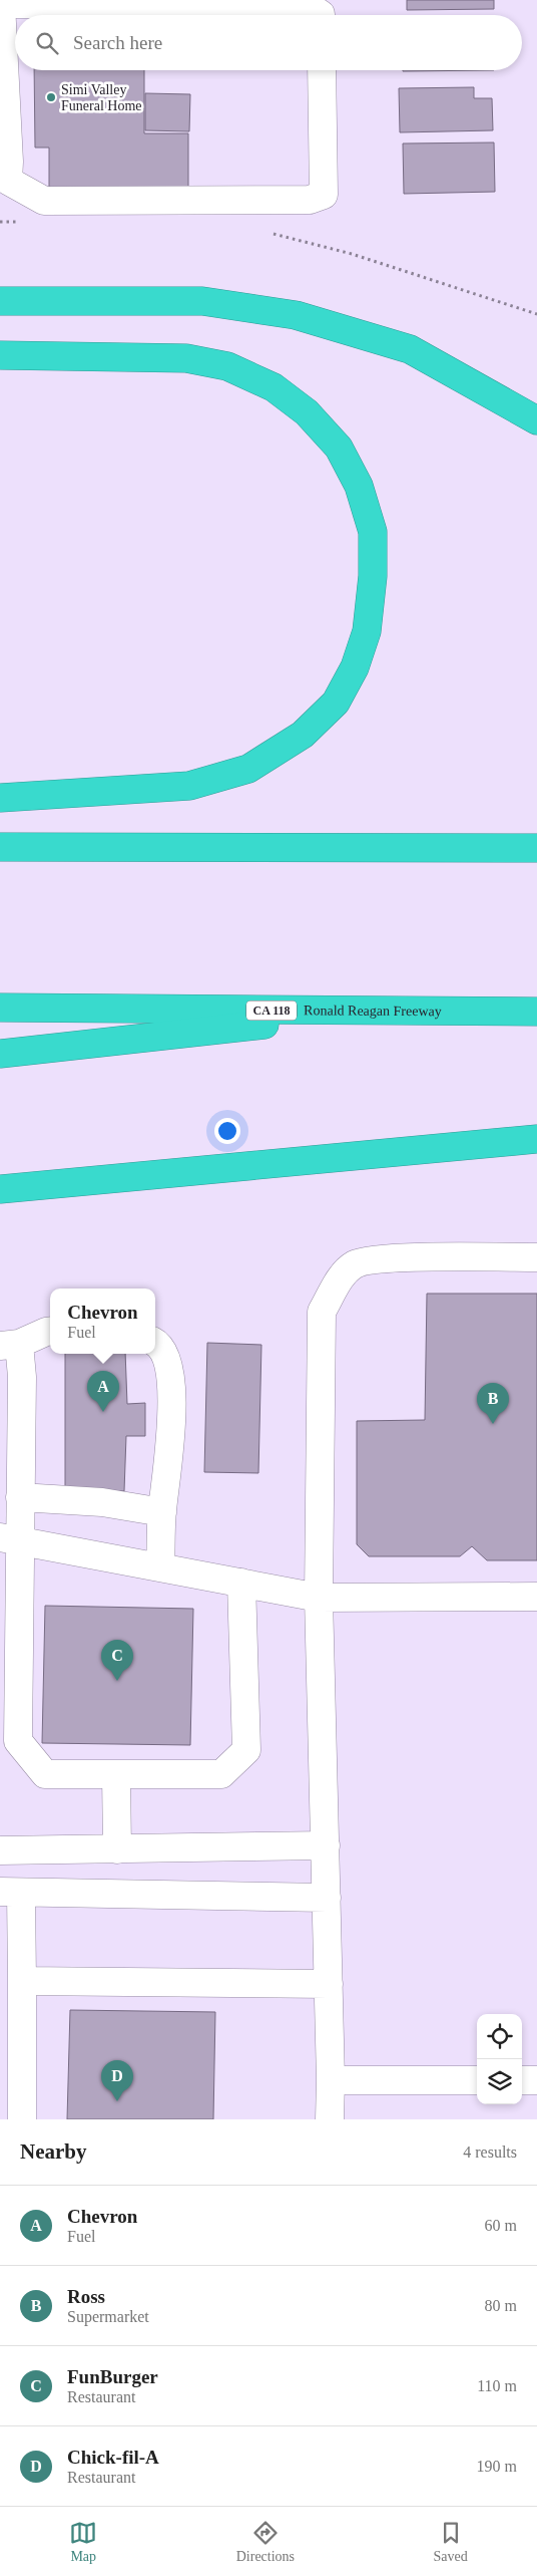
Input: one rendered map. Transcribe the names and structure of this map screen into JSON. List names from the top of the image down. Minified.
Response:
{"streets":{"highway":["CA 118","Ronald Reagan Freeway"]},"places":["Simi Valley Funeral Home"],"page":{"search":"Search here","popup":["Chevron","Fuel"],"pins":["A","B","C","D"],"heading":["Nearby","4 results"],"list":[{"mark":"A","name":"Chevron","note":"Fuel","value":"60 m"},{"mark":"B","name":"Ross","note":"Supermarket","value":"80 m"},{"mark":"C","name":"FunBurger","note":"Restaurant","value":"110 m"},{"mark":"D","name":"Chick-fil-A","note":"Restaurant","value":"190 m"}],"nav":["Map","Directions","Saved"]}}
